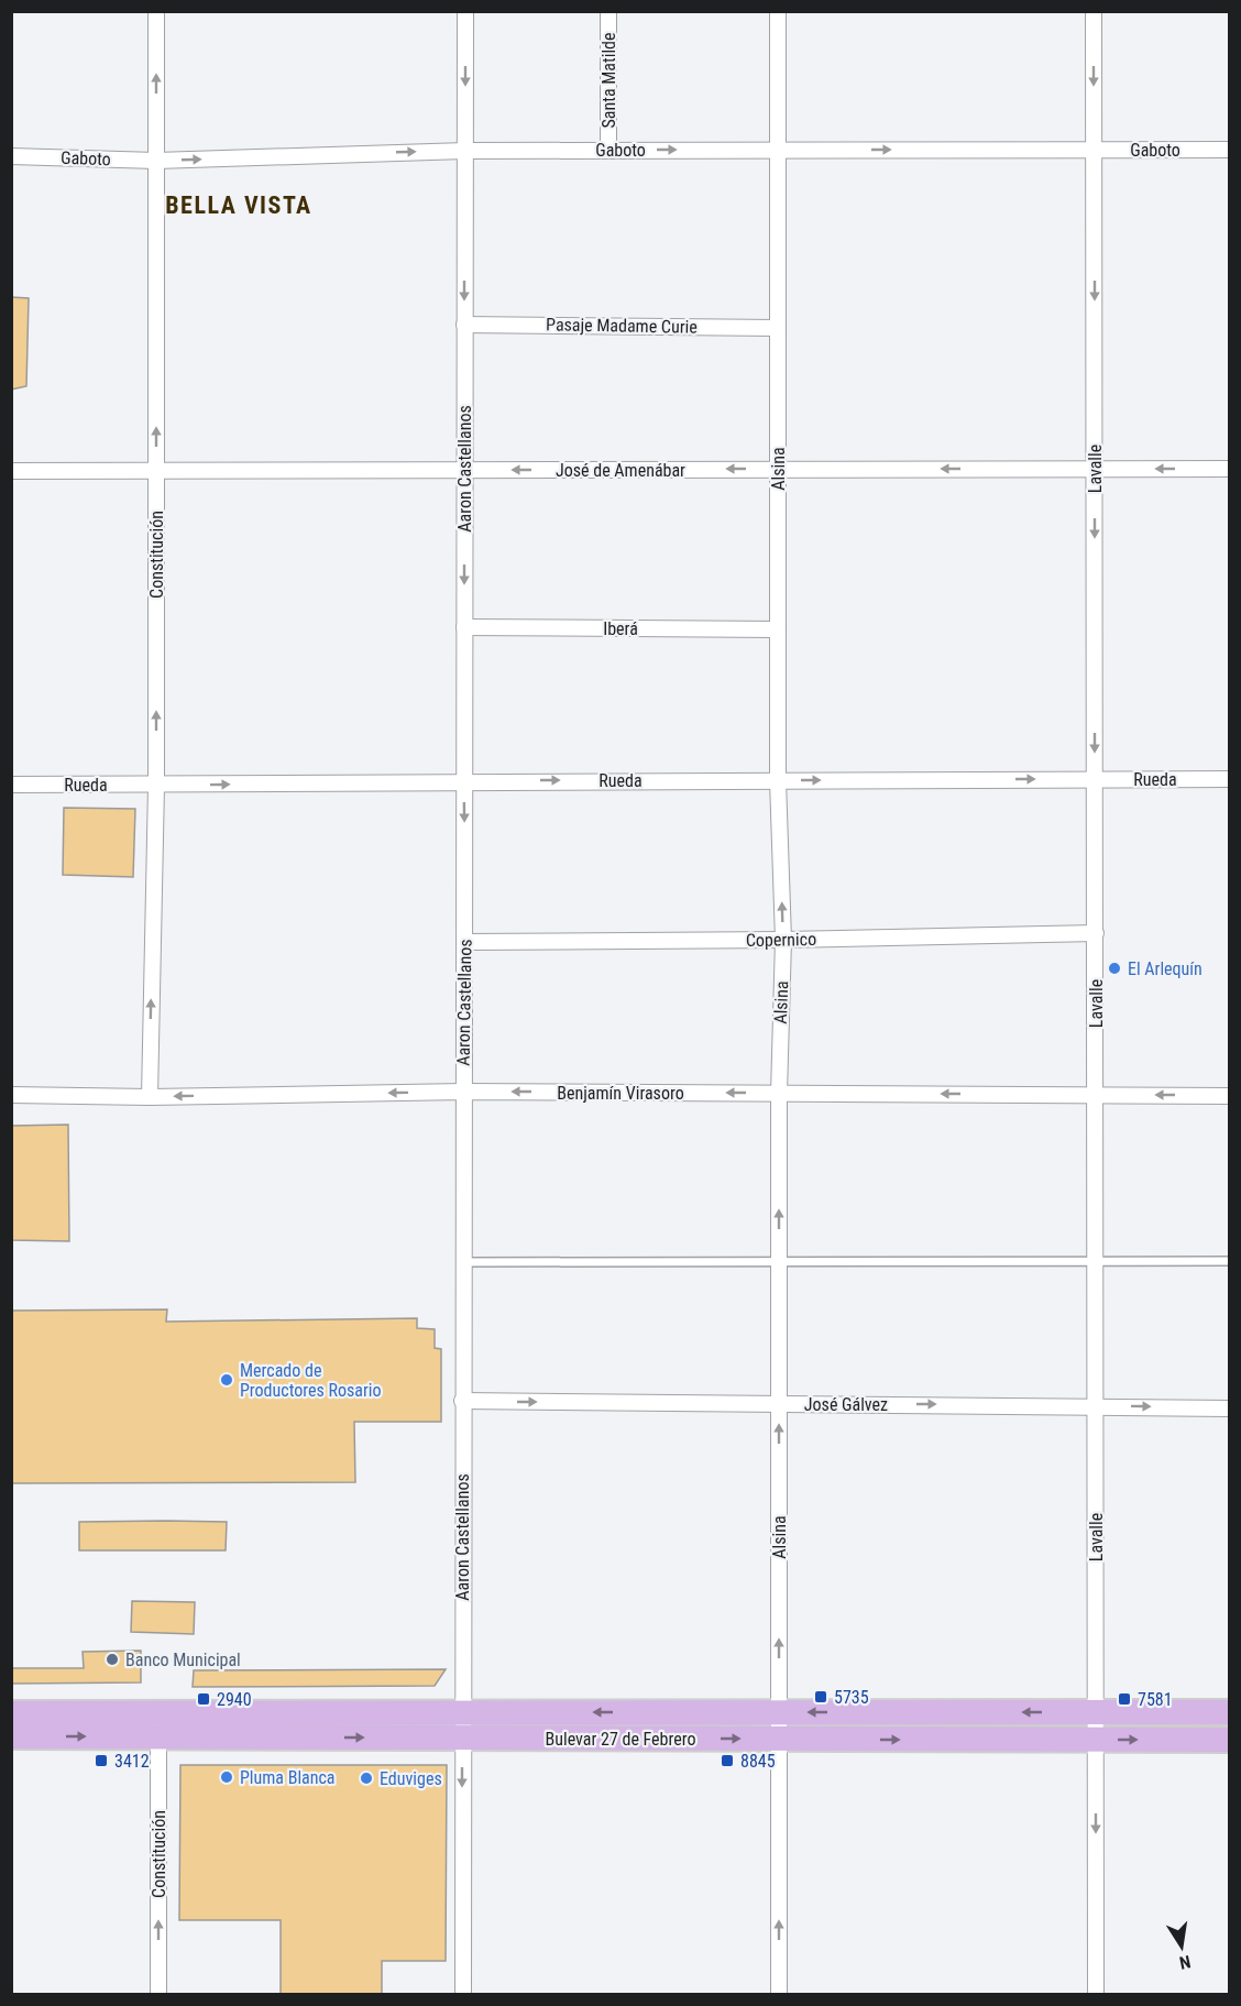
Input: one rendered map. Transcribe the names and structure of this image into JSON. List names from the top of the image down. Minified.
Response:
{"streets":{"main road":["Bulevar 27 de Febrero"],"street":["Santa Matilde","Gaboto","Pasaje Madame Curie","Aaron Castellanos","Alsina","Lavalle","José de Amenábar","Constitución","Iberá","Rueda","Copernico","Benjamín Virasoro","José Gálvez"]},"crossings":[["Santa Matilde","Gaboto"],["Gaboto","Aaron Castellanos"],["Gaboto","Alsina"],["Gaboto","Lavalle"],["Gaboto","Constitución"],["Pasaje Madame Curie","Aaron Castellanos"],["Pasaje Madame Curie","Alsina"],["Aaron Castellanos","José de Amenábar"],["Aaron Castellanos","Iberá"],["Aaron Castellanos","Rueda"],["Aaron Castellanos","Copernico"],["Aaron Castellanos","Benjamín Virasoro"],["Aaron Castellanos","José Gálvez"],["Aaron Castellanos","Bulevar 27 de Febrero"],["Alsina","José de Amenábar"],["Alsina","Iberá"],["Alsina","Rueda"],["Alsina","Copernico"],["Alsina","Benjamín Virasoro"],["Alsina","José Gálvez"],["Alsina","Bulevar 27 de Febrero"],["Lavalle","José de Amenábar"],["Lavalle","Rueda"],["Lavalle","Copernico"],["Lavalle","Benjamín Virasoro"],["Lavalle","José Gálvez"],["Lavalle","Bulevar 27 de Febrero"],["José de Amenábar","Constitución"],["Constitución","Rueda"],["Constitución","Benjamín Virasoro"],["Constitución","Bulevar 27 de Febrero"]],"one_way":["Gaboto","Aaron Castellanos","Alsina","Lavalle","José de Amenábar","Constitución","Rueda","Benjamín Virasoro","José Gálvez"],"districts":["BELLA VISTA"],"places":{"other":["El Arlequín","Mercado de Productores Rosario","Banco Municipal","Pluma Blanca","Eduviges"],"transit":["5735","2940","7581","3412","8845"]},"north":"bottom"}
